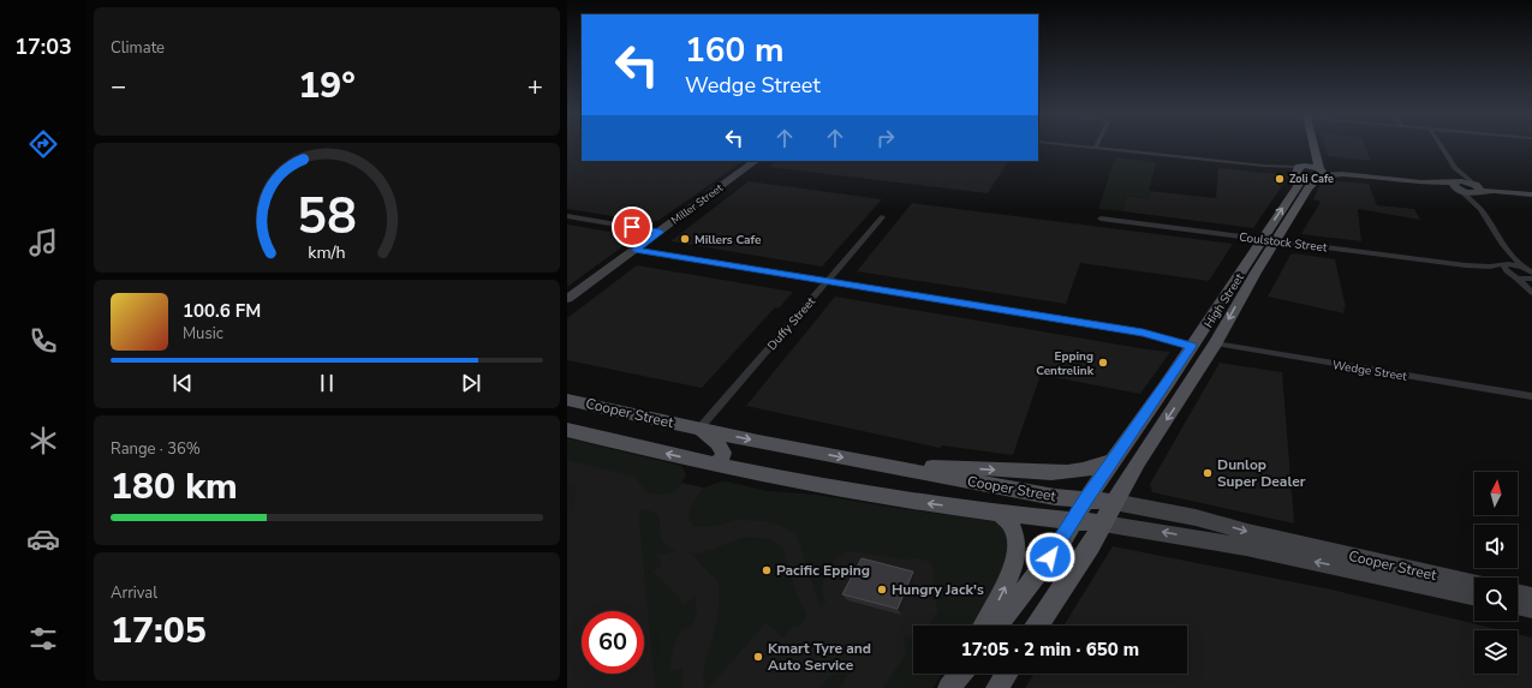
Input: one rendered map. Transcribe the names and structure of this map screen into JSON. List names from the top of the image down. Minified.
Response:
{"streets":{"main road":["High Street","Wedge Street","Cooper Street"],"street":["Miller Street","Coulstock Street","Duffy Street"]},"crossings":[["Miller Street","Wedge Street"],["Coulstock Street","High Street"],["High Street","Wedge Street"],["High Street","Cooper Street"],["Duffy Street","Wedge Street"],["Duffy Street","Cooper Street"]],"places":["Zoli Cafe","Millers Cafe","Epping Centrelink","Dunlop Super Dealer","Pacific Epping","Hungry Jack's","Kmart Tyre and Auto Service"],"north":"top","page":{"tabs":"17:03","tile":["Climate",["Range · 36%","180 km"],["Arrival","17:05"]],"turn":["160 m","Wedge Street"],"heat":["−","19°","+"],"song":["100.6 FM","Music"],"limit":"60","trip":"17:05 · 2 min · 650 m","gauge":["58","km/h"]}}
